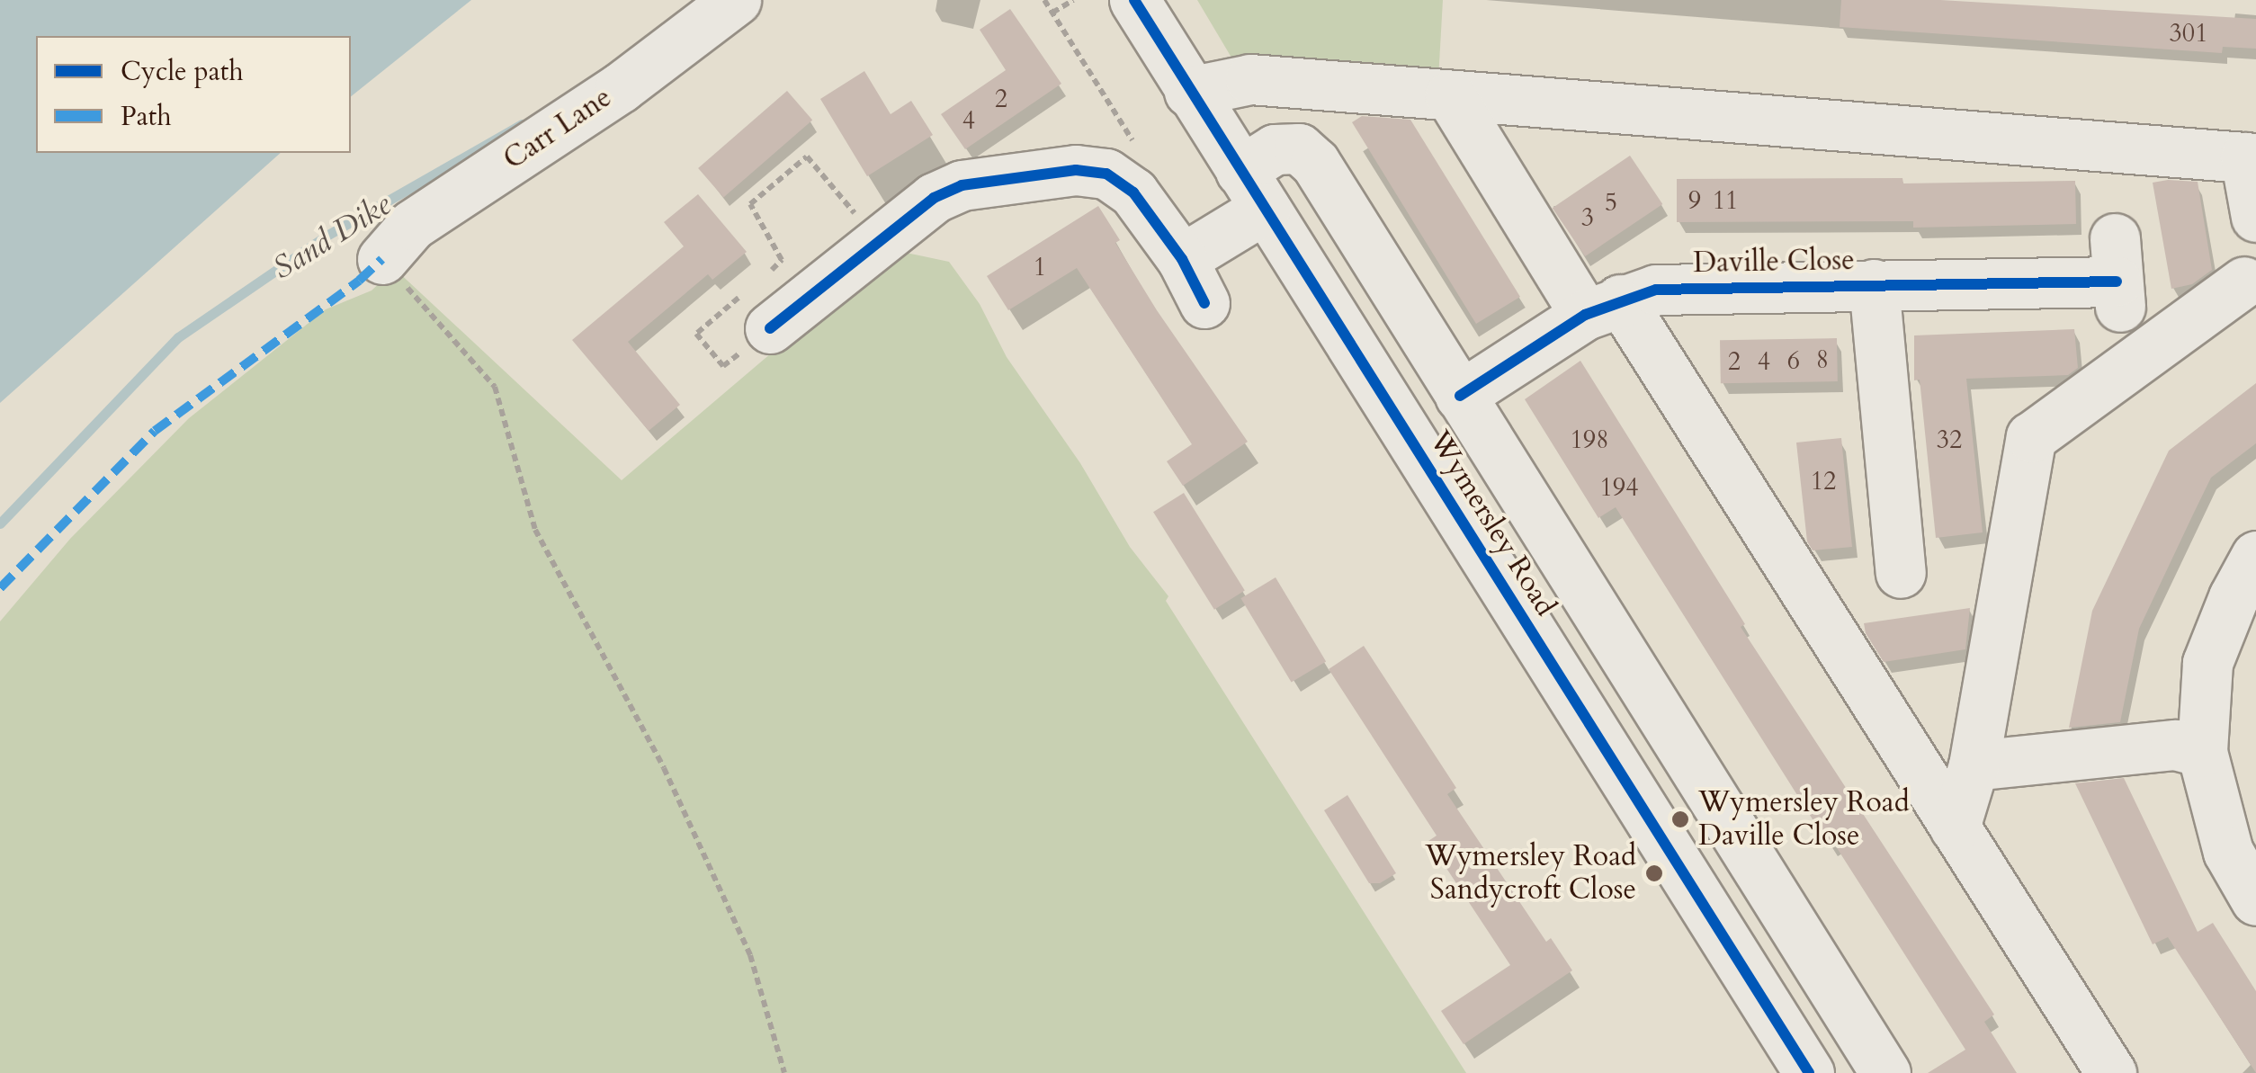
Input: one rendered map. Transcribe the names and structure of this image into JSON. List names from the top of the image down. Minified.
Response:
{"streets":{"street":["Carr Lane","Daville Close","Wymersley Road"]},"crossings":[["Daville Close","Wymersley Road"]],"water":["Sand Dike"],"places":["Wymersley Road Daville Close","Wymersley Road Sandycroft Close"],"house_numbers":["301","2","4","9","11","5","3","1","8","6","2","4","198","32","12","194"],"legend":["Cycle path","Path"]}
